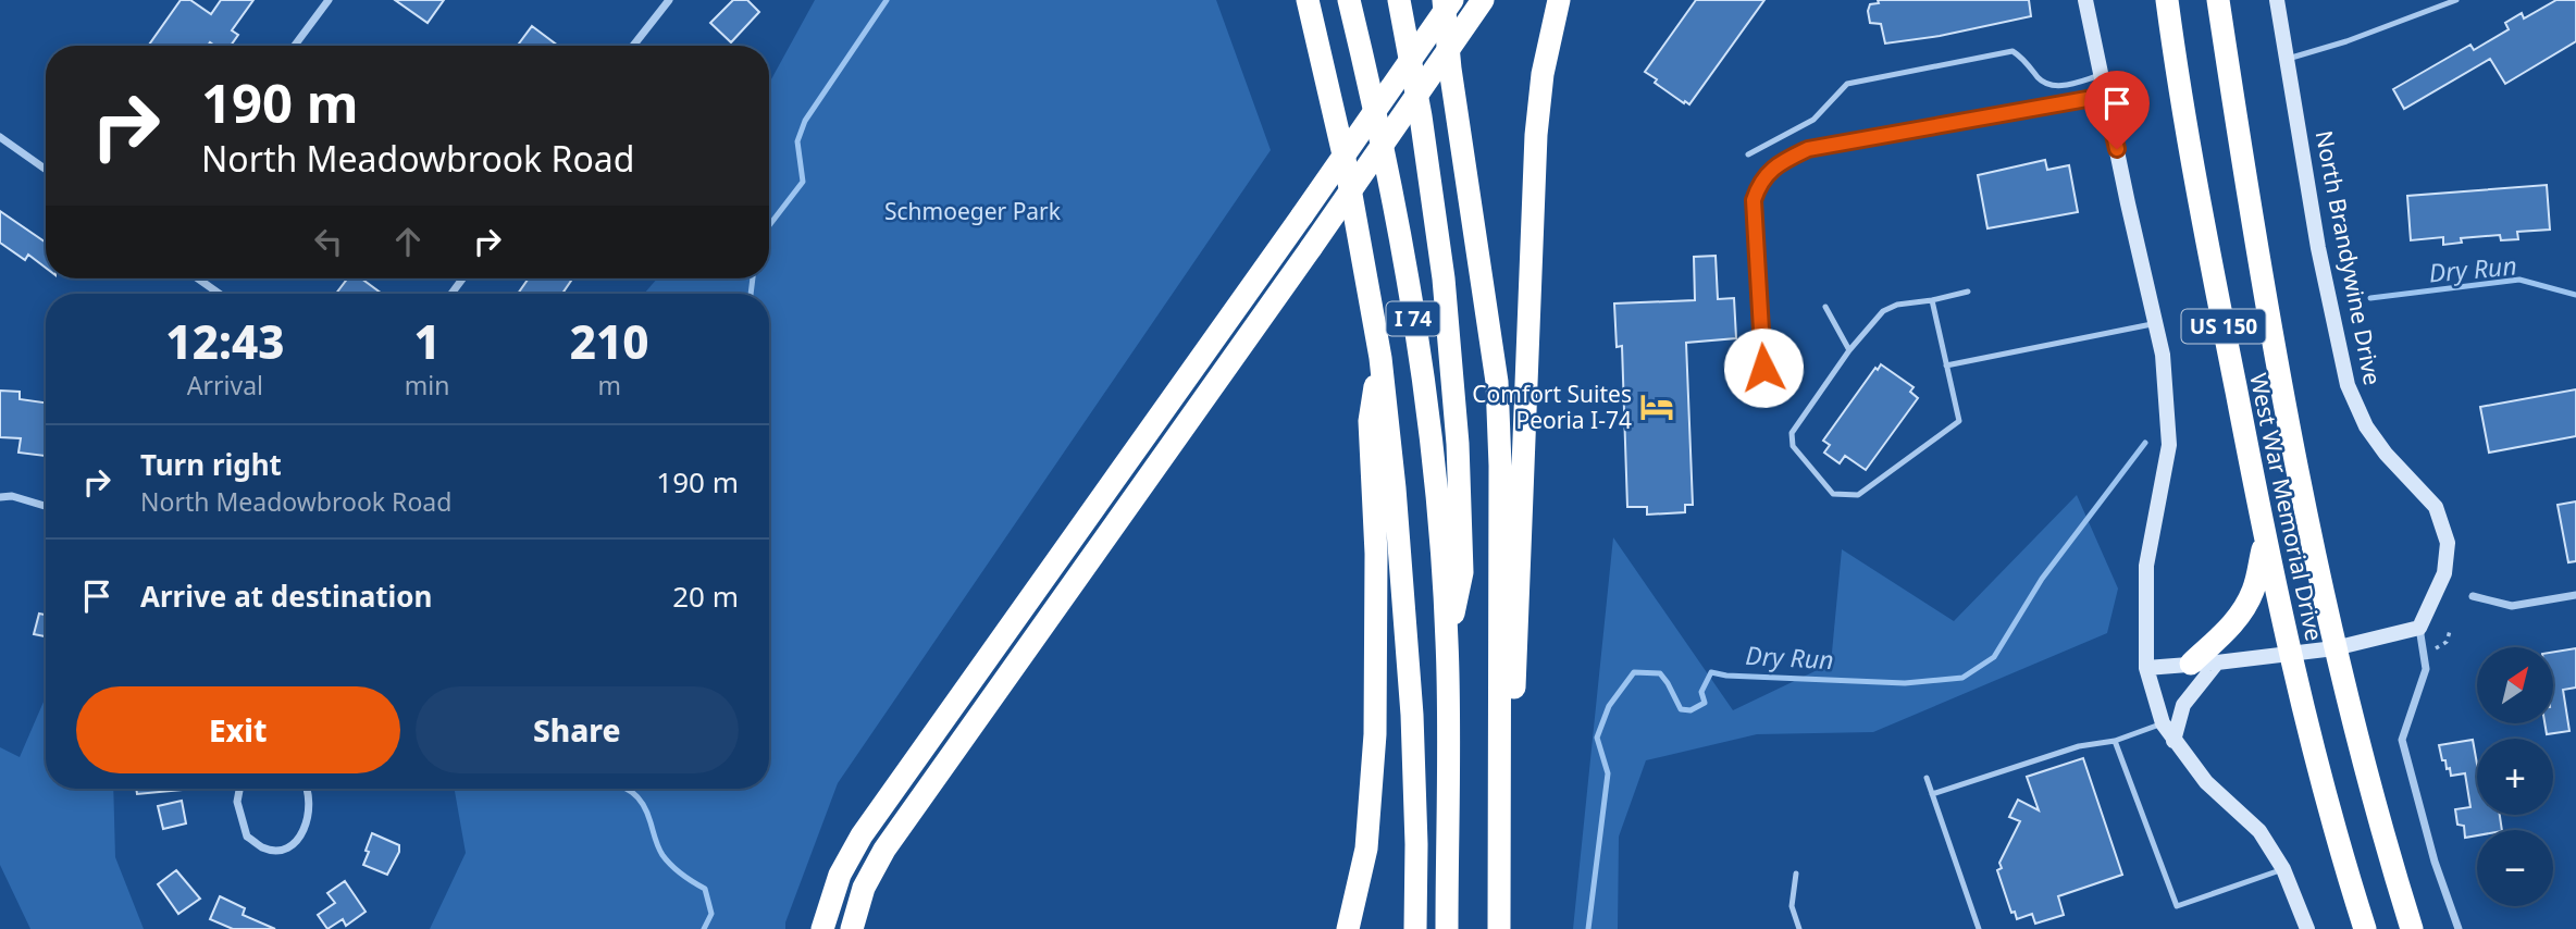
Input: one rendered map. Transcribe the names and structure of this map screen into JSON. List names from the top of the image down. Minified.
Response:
{"streets":{"highway":["I 74","US 150","West War Memorial Drive"],"street":["North Brandywine Drive"]},"water":["Dry Run"],"parks":["Schmoeger Park"],"places":{"hotel":["Comfort Suites Peoria I-74"]},"north":"top right","page":{"turn":["190 m","North Meadowbrook Road"],"eta":["12:43","Arrival","1","min","210","m"],"list":[{"name":"Turn right","note":"North Meadowbrook Road","value":"190 m"},{"name":"Arrive at destination","value":"20 m"}],"map_buttons":["+","−"],"buttons":["Exit","Share"]}}
